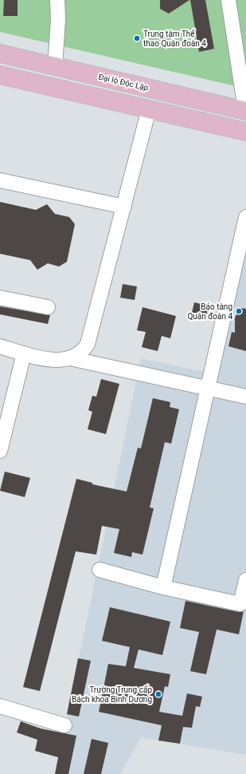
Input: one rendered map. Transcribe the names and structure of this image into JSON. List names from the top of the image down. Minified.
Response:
{"streets":{"main road":["Đại lộ Độc Lập"]},"places":["Trung tâm Thể thao Quân đoàn 4","Bảo tàng Quân đoàn 4","Trường Trung cấp Bách khoa Bình Dương"]}
